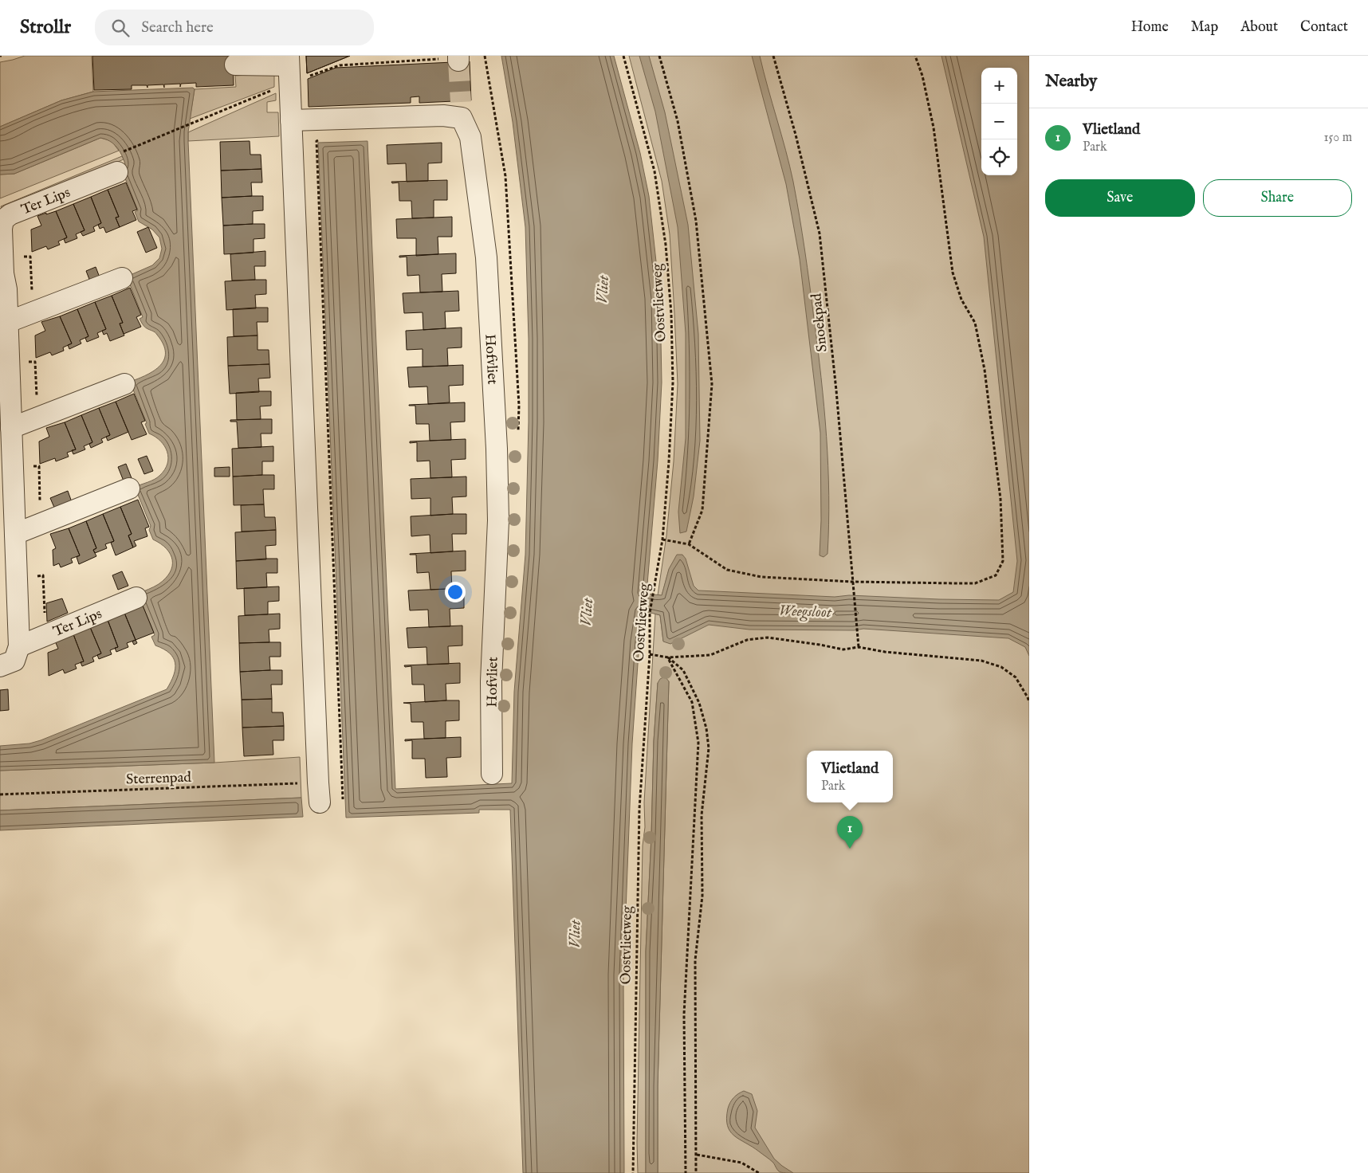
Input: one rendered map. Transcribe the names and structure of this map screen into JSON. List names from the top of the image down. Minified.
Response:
{"streets":{"street":["Ter Lips","Hofvliet"],"path":["Oostvlietweg","Snoekpad","Sterrenpad"]},"water":["Vliet","Weegsloot"],"page":{"header":"Strollr","search":"Search here","nav":["Home","Map","About","Contact"],"heading":"Nearby","map_buttons":["+","−"],"list":[{"mark":"1","name":"Vlietland","note":"Park","value":"150 m"}],"buttons":["Save","Share"],"popup":["Vlietland","Park"],"pins":"1"}}
